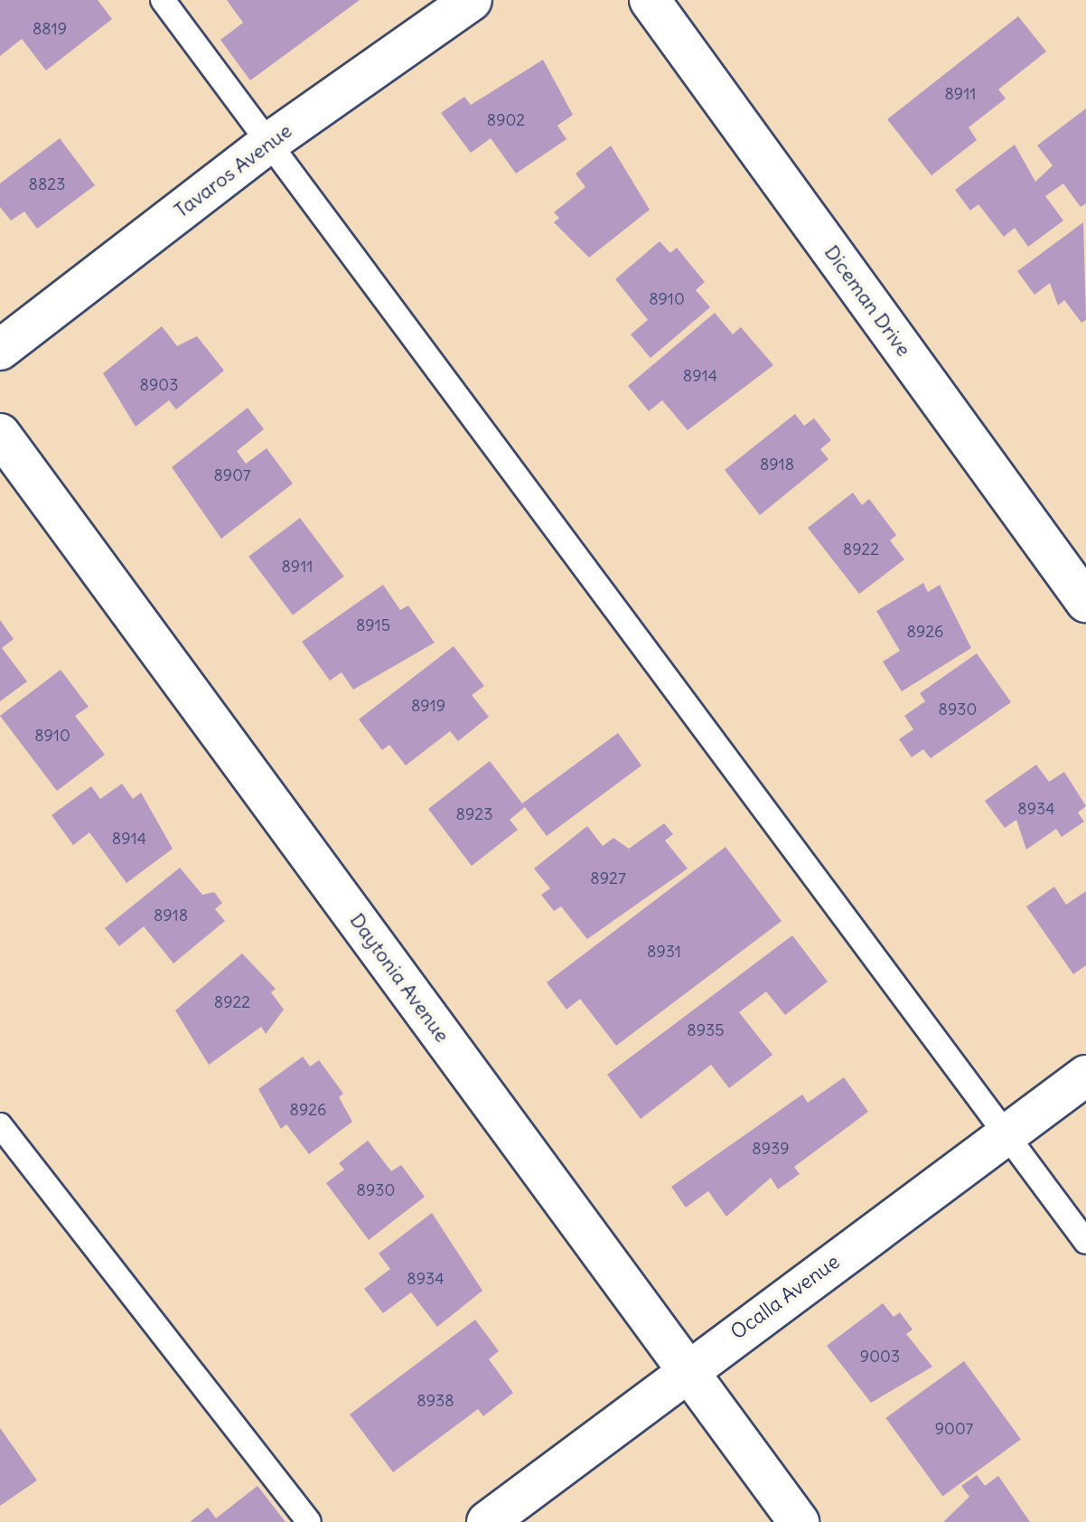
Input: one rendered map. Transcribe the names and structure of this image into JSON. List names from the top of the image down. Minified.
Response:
{"streets":{"street":["Tavaros Avenue","Diceman Drive","Daytonia Avenue","Ocalla Avenue"]},"crossings":[["Daytonia Avenue","Ocalla Avenue"]],"house_numbers":["8819","8911","8902","8823","8910","8914","8903","8918","8907","8922","8911","8915","8926","8919","8930","8910","8934","8923","8914","8927","8918","8931","8922","8935","8926","8939","8930","8934","9003","8938","9007"]}
